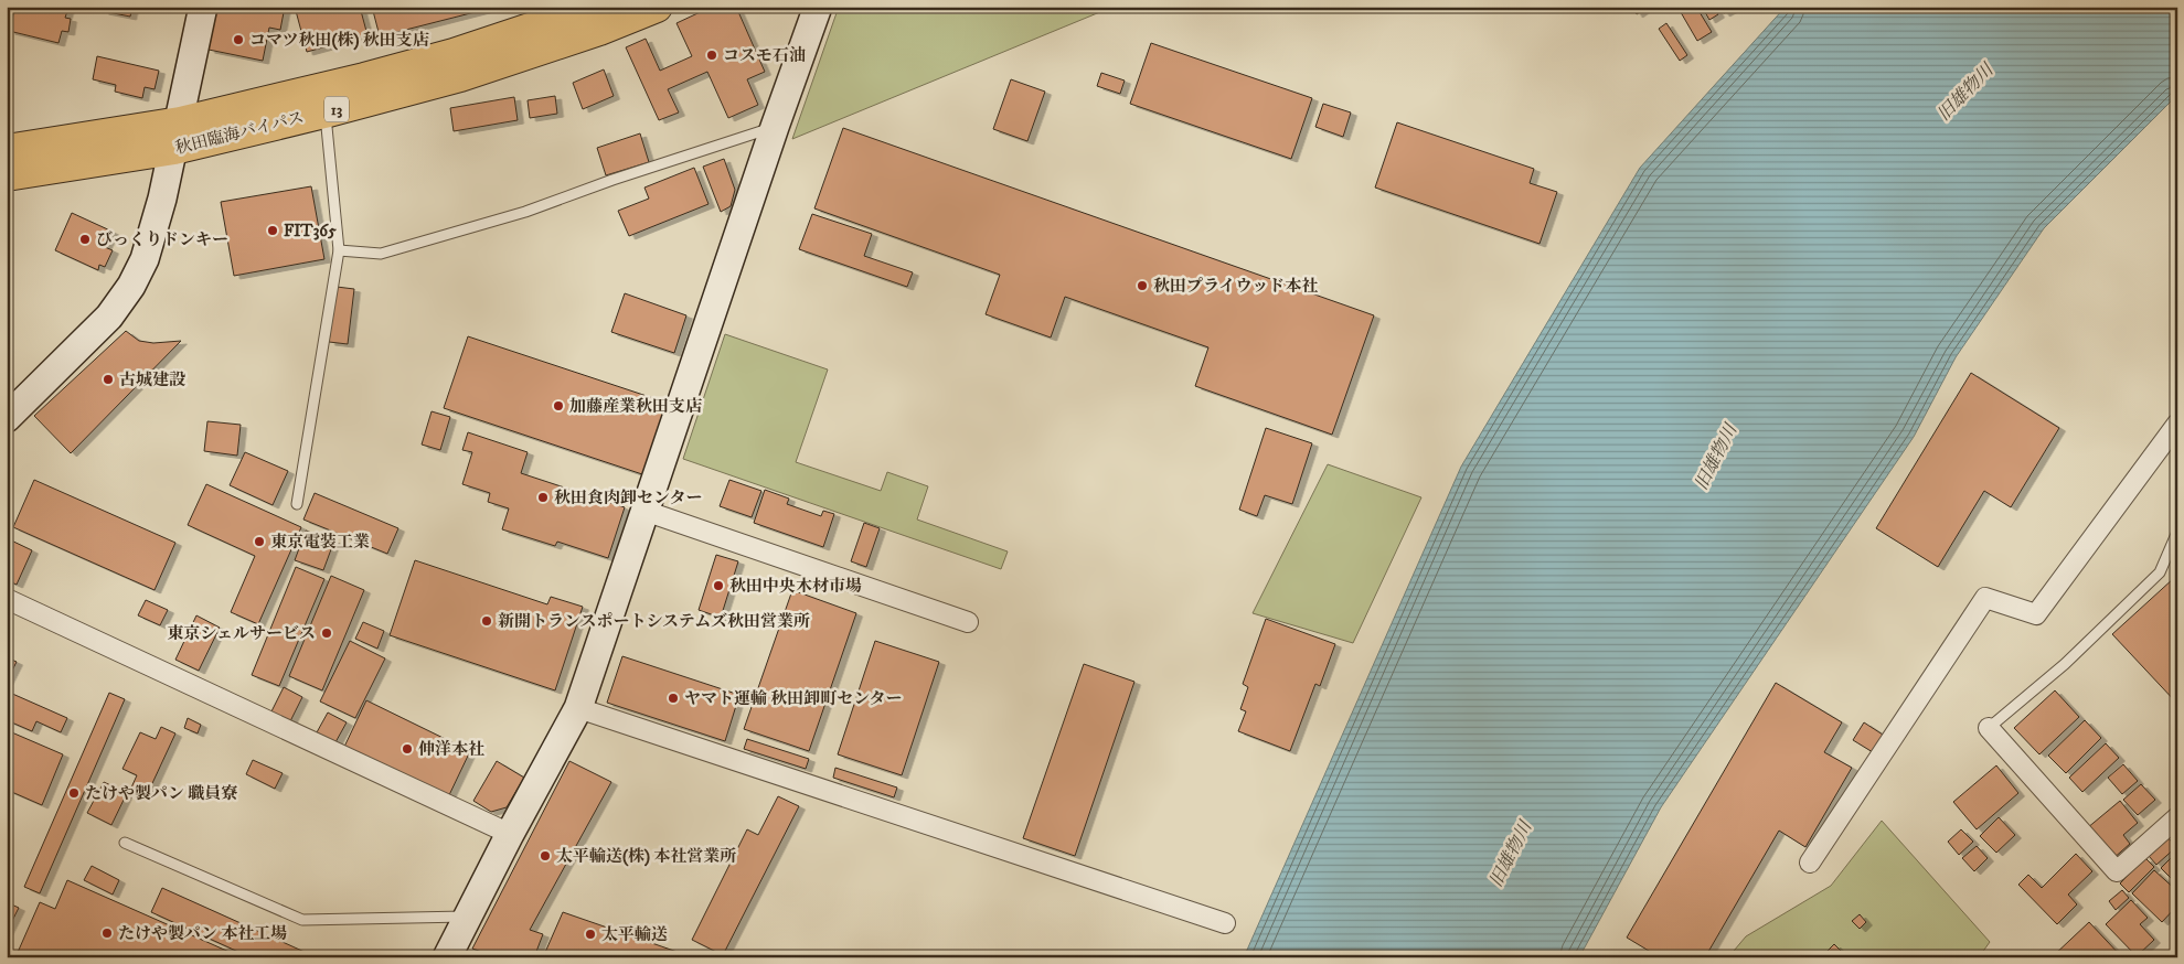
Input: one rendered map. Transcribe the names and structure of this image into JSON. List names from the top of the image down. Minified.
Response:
{"streets":{"highway":["13","秋田臨海バイパス"]},"water":["旧雄物川"],"places":["コマツ秋田(株) 秋田支店","コスモ石油","FIT365","びっくりドンキー","秋田プライウッド本社","古城建設","加藤産業秋田支店","秋田食肉卸センター","東京電装工業","秋田中央木材市場","新開トランスポートシステムズ秋田営業所","東京シェルサービス","ヤマト運輸 秋田卸町センター","伸洋本社","たけや製パン 職員寮","太平輸送(株) 本社営業所","たけや製パン 本社工場","太平輸送"]}
